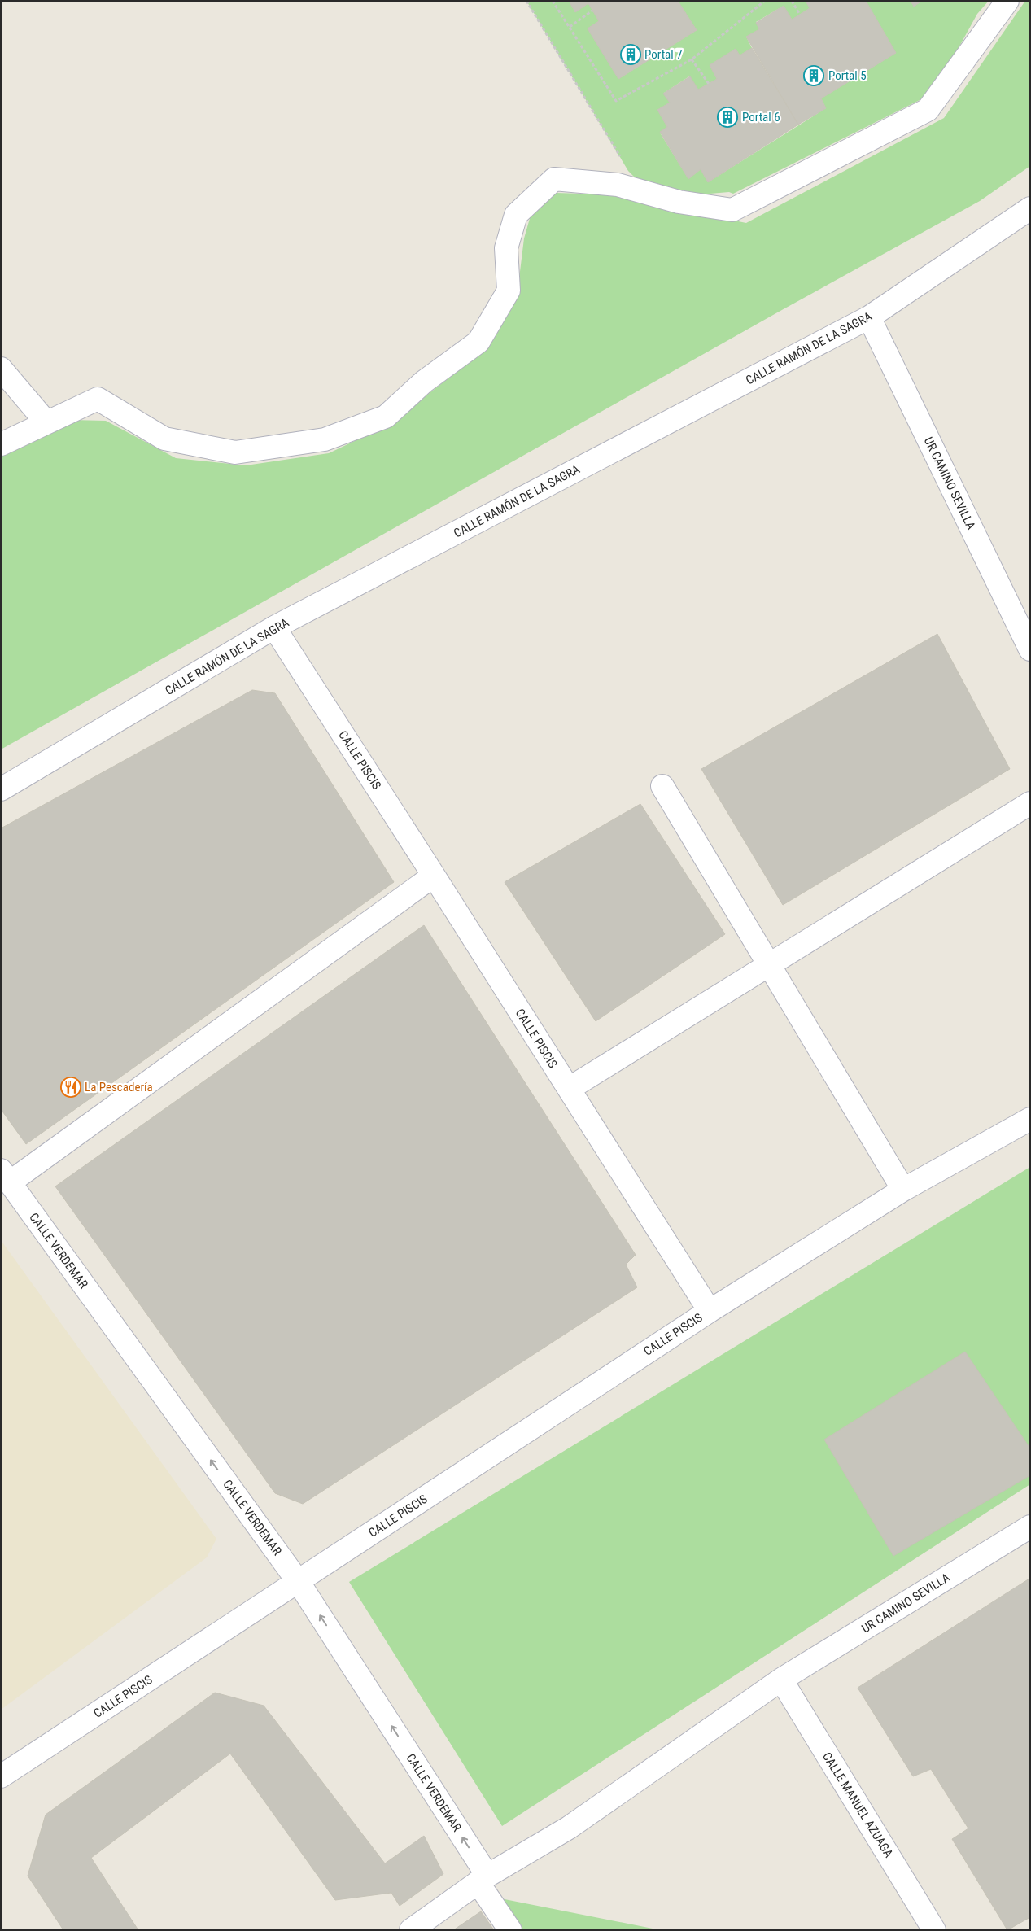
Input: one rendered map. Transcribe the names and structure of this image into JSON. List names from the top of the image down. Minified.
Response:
{"streets":{"street":["CALLE RAMÓN DE LA SAGRA","UR CAMINO SEVILLA","CALLE PISCIS","CALLE VERDEMAR","CALLE MANUEL AZUAGA"]},"crossings":[["CALLE RAMÓN DE LA SAGRA","UR CAMINO SEVILLA"],["CALLE RAMÓN DE LA SAGRA","CALLE PISCIS"],["UR CAMINO SEVILLA","CALLE VERDEMAR"],["UR CAMINO SEVILLA","CALLE MANUEL AZUAGA"],["CALLE PISCIS","CALLE VERDEMAR"]],"one_way":["CALLE VERDEMAR"],"places":{"building":["Portal 7","Portal 5","Portal 6"],"restaurant":["La Pescadería"]}}
